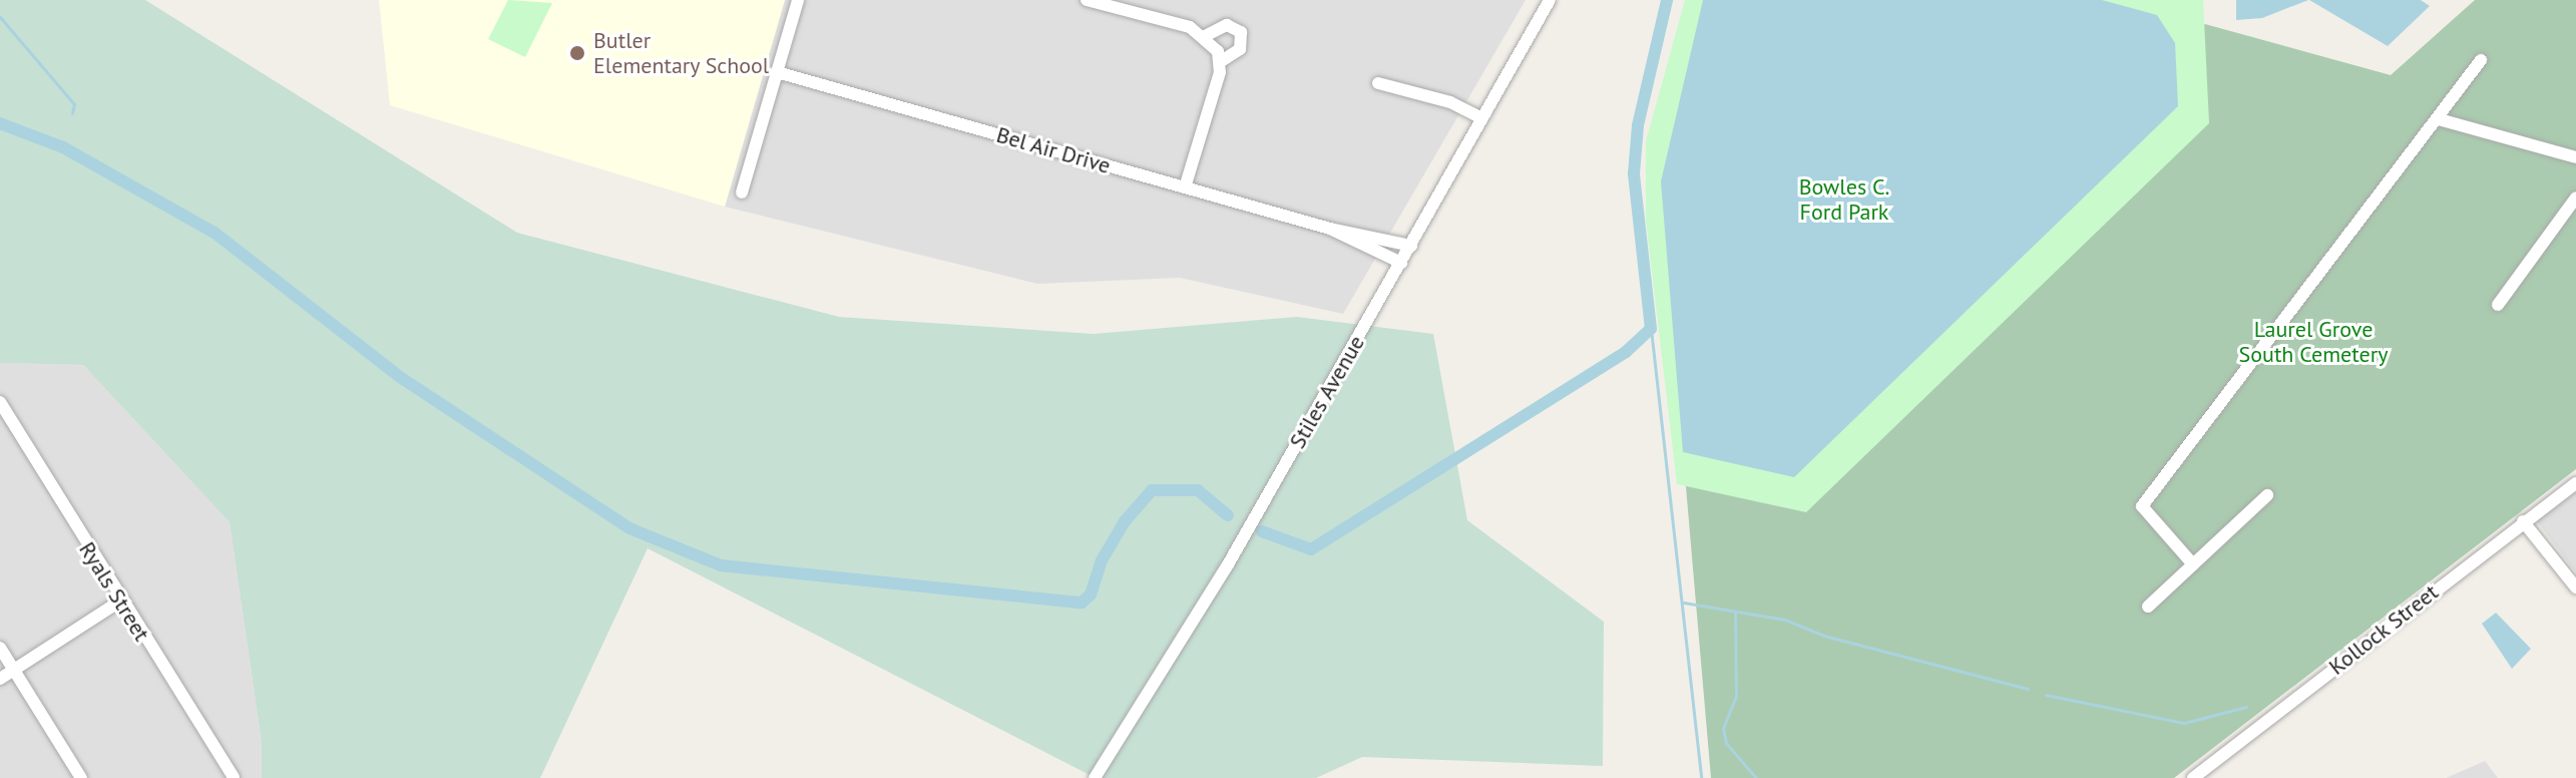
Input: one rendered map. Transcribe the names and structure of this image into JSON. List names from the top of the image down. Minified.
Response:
{"streets":{"street":["Bel Air Drive","Stiles Avenue","Ryals Street","Kollock Street"]},"crossings":[["Bel Air Drive","Stiles Avenue"]],"parks":["Bowles C. Ford Park","Laurel Grove South Cemetery"],"places":["Butler Elementary School"]}
